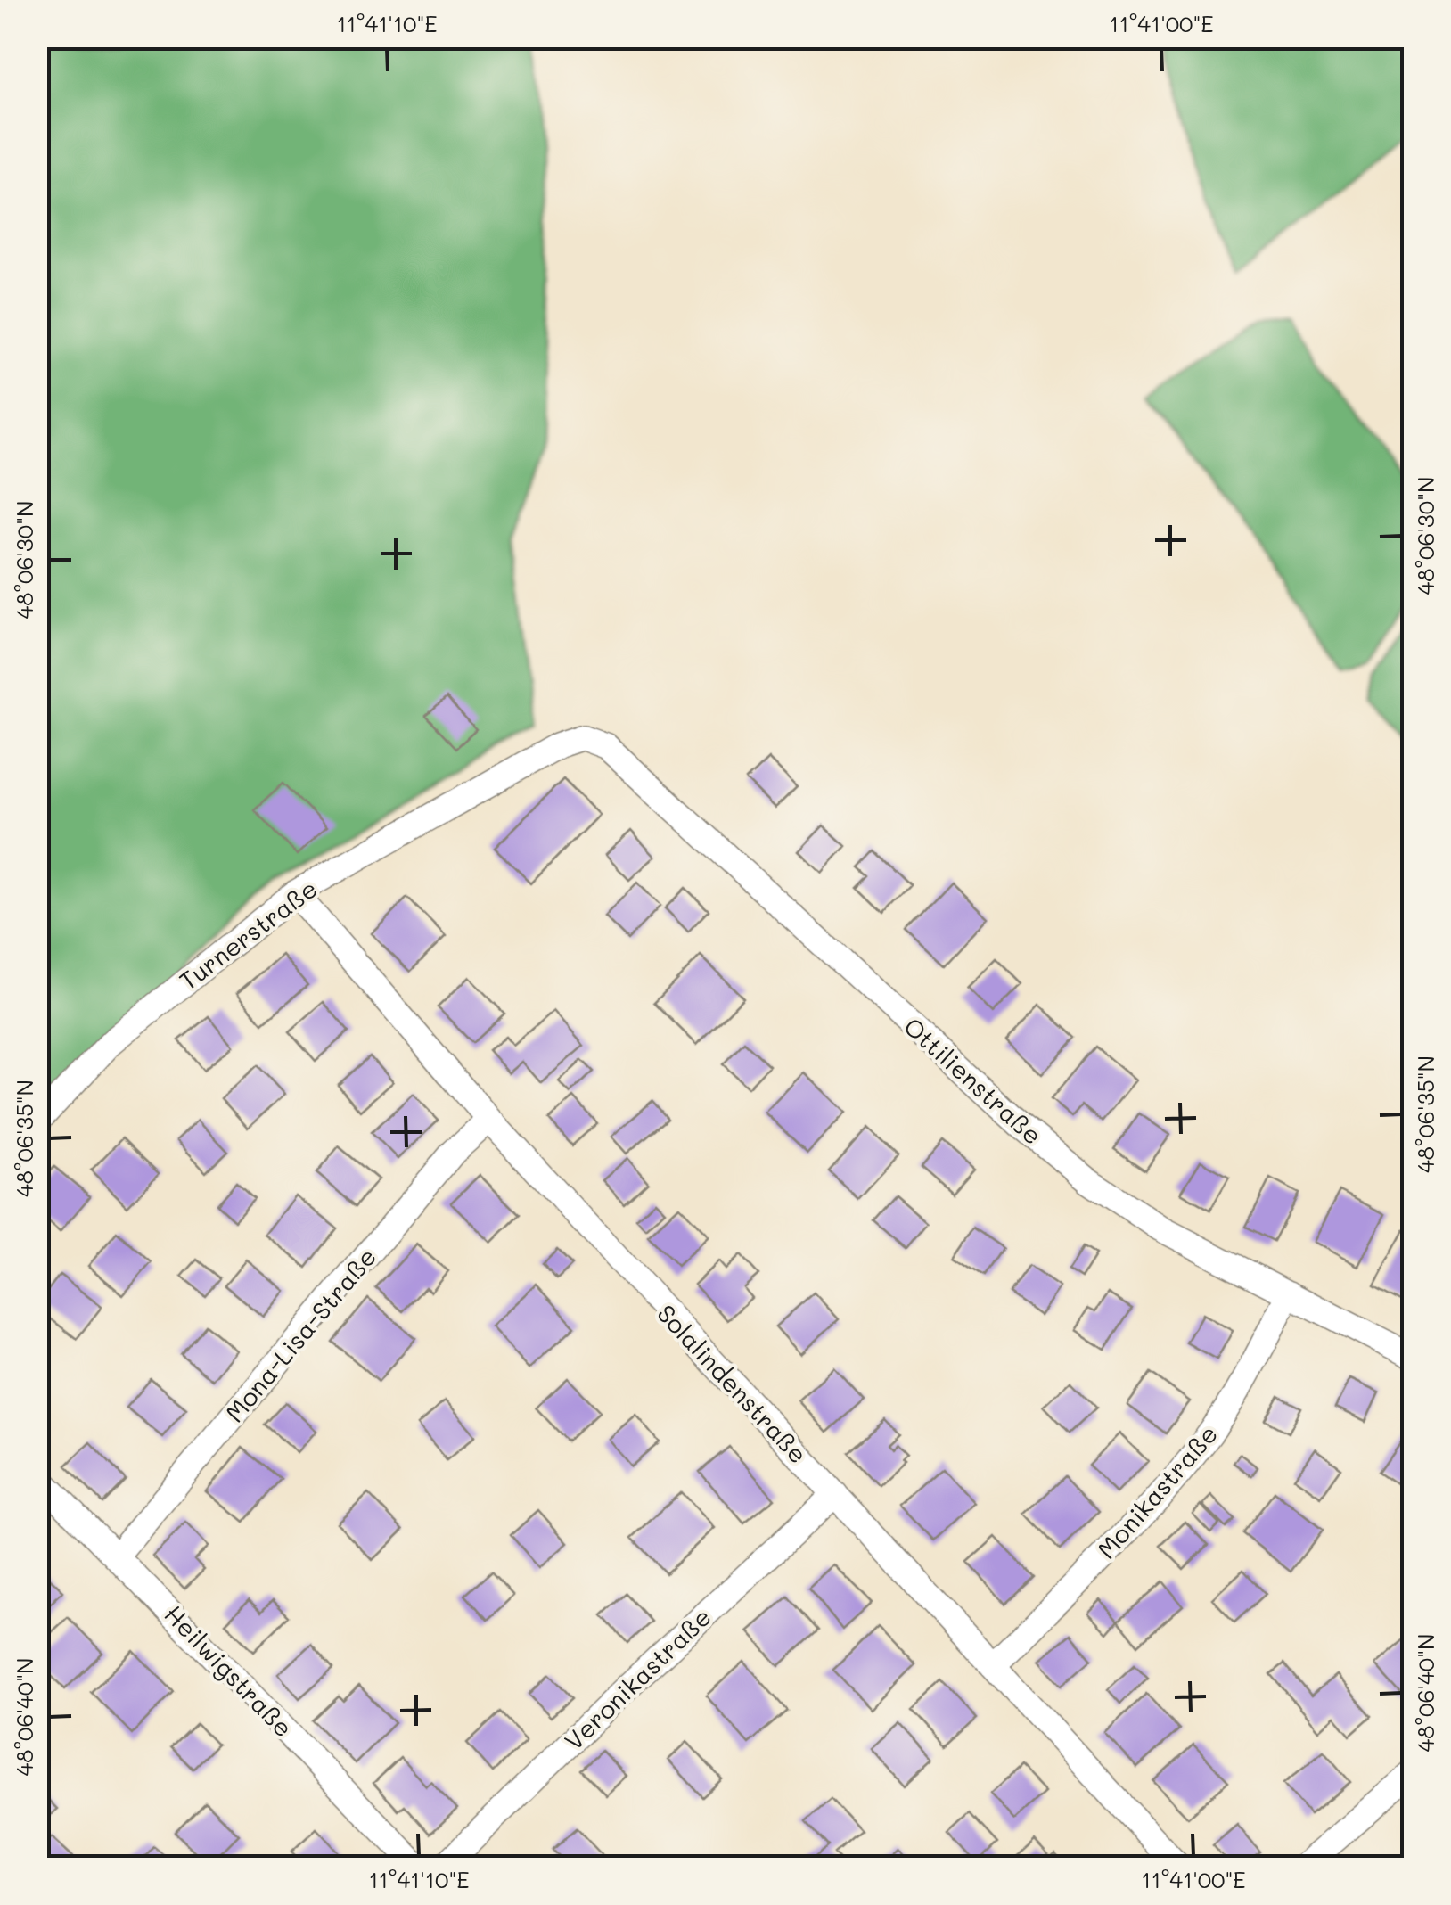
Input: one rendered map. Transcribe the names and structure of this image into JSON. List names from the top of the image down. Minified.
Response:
{"streets":{"street":["Turnerstraße","Ottilienstraße","Mona-Lisa-Straße","Solalindenstraße","Monikastraße","Heilwigstraße","Veronikastraße"]},"crossings":[["Turnerstraße","Ottilienstraße"],["Turnerstraße","Solalindenstraße"],["Ottilienstraße","Monikastraße"],["Mona-Lisa-Straße","Solalindenstraße"],["Mona-Lisa-Straße","Heilwigstraße"],["Solalindenstraße","Monikastraße"],["Solalindenstraße","Veronikastraße"]],"coordinates":["11°41'10\"E","11°41'00\"E","48°06'30\"N","48°06'35\"N","48°06'40\"N"]}
